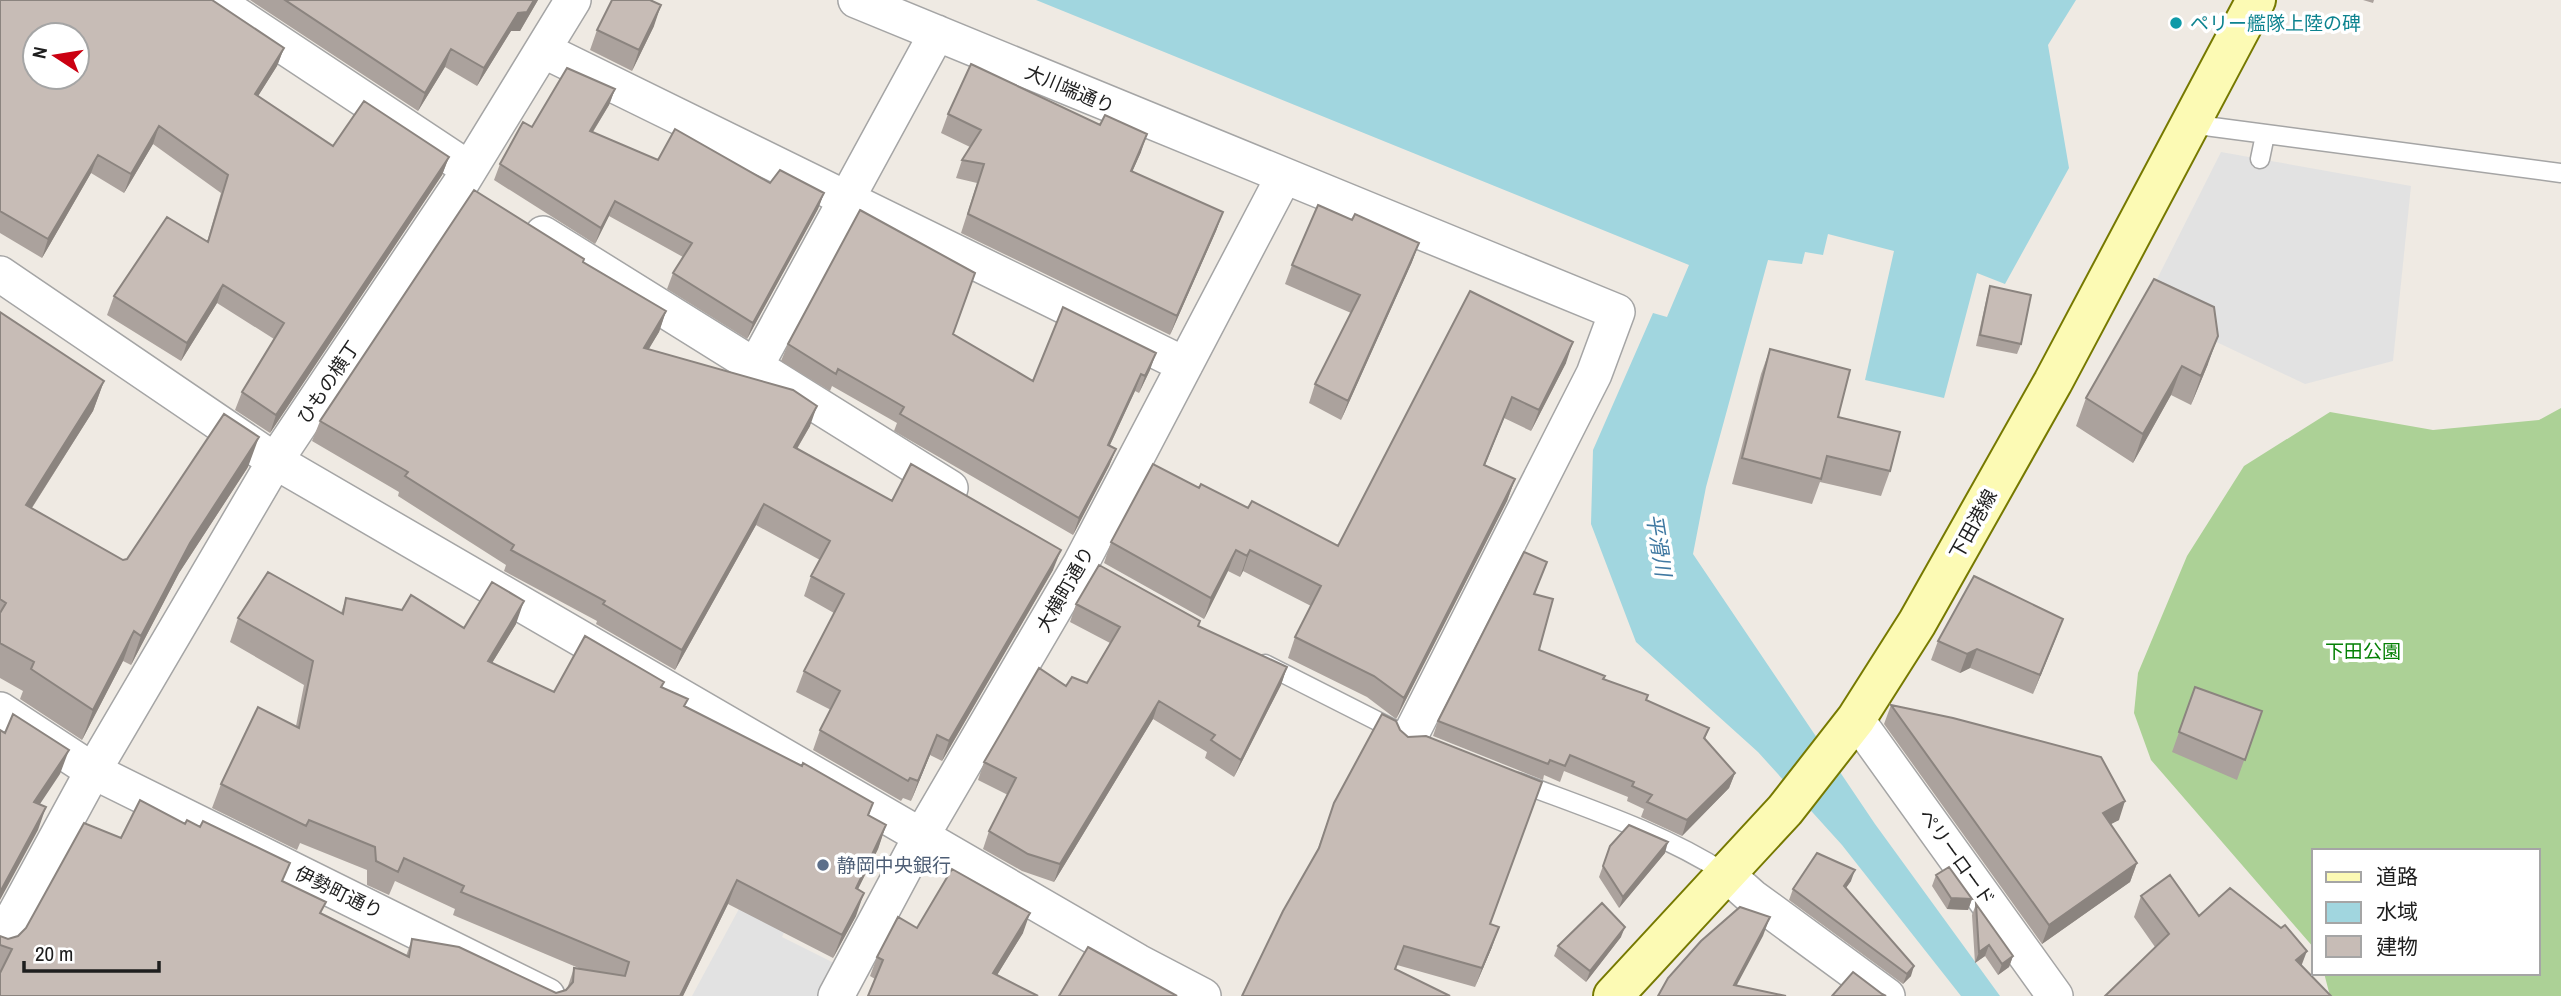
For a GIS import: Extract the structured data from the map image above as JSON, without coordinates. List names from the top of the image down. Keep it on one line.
{"streets":{"main road":["下田港線"],"street":["大川端通り","ひもの横丁","大横町通り","ペリーロード","伊勢町通り"]},"crossings":[["大川端通り","大横町通り"],["ひもの横丁","伊勢町通り"],["下田港線","ペリーロード"]],"water":["平滑川"],"parks":["下田公園"],"places":["ペリー艦隊上陸の碑","静岡中央銀行"],"legend":["道路","水域","建物"],"scale_bar":"20 m","north":"left"}
